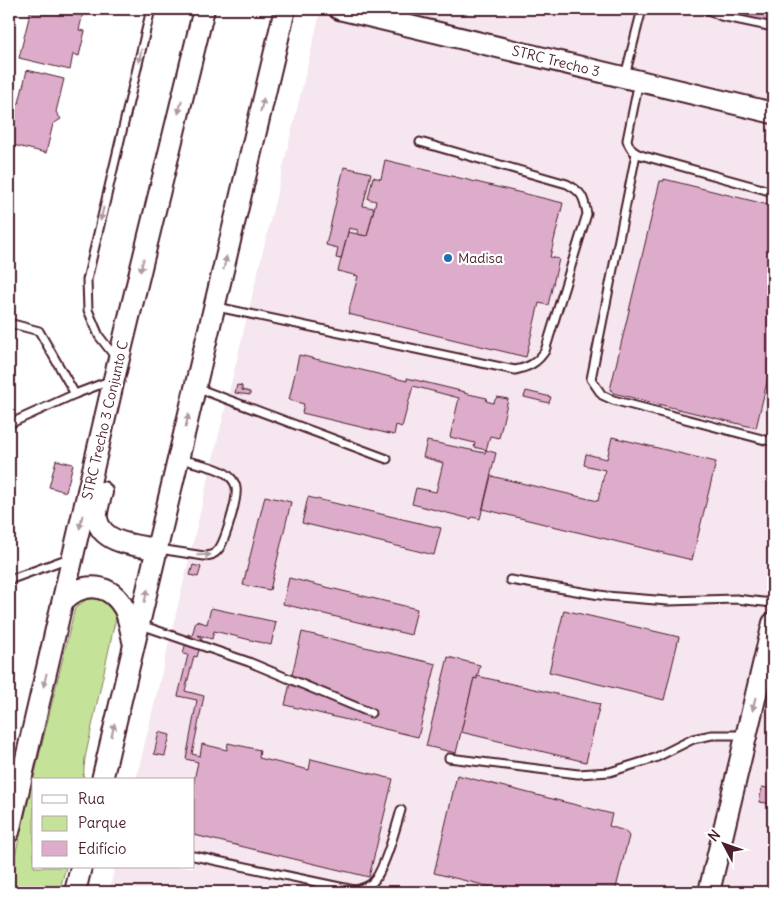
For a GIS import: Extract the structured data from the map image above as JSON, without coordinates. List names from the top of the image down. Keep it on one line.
{"streets":{"main road":["STRC Trecho 3","STRC Trecho 3 Conjunto C"]},"places":["Madisa"],"legend":["Rua","Parque","Edifício"],"north":"top left"}
